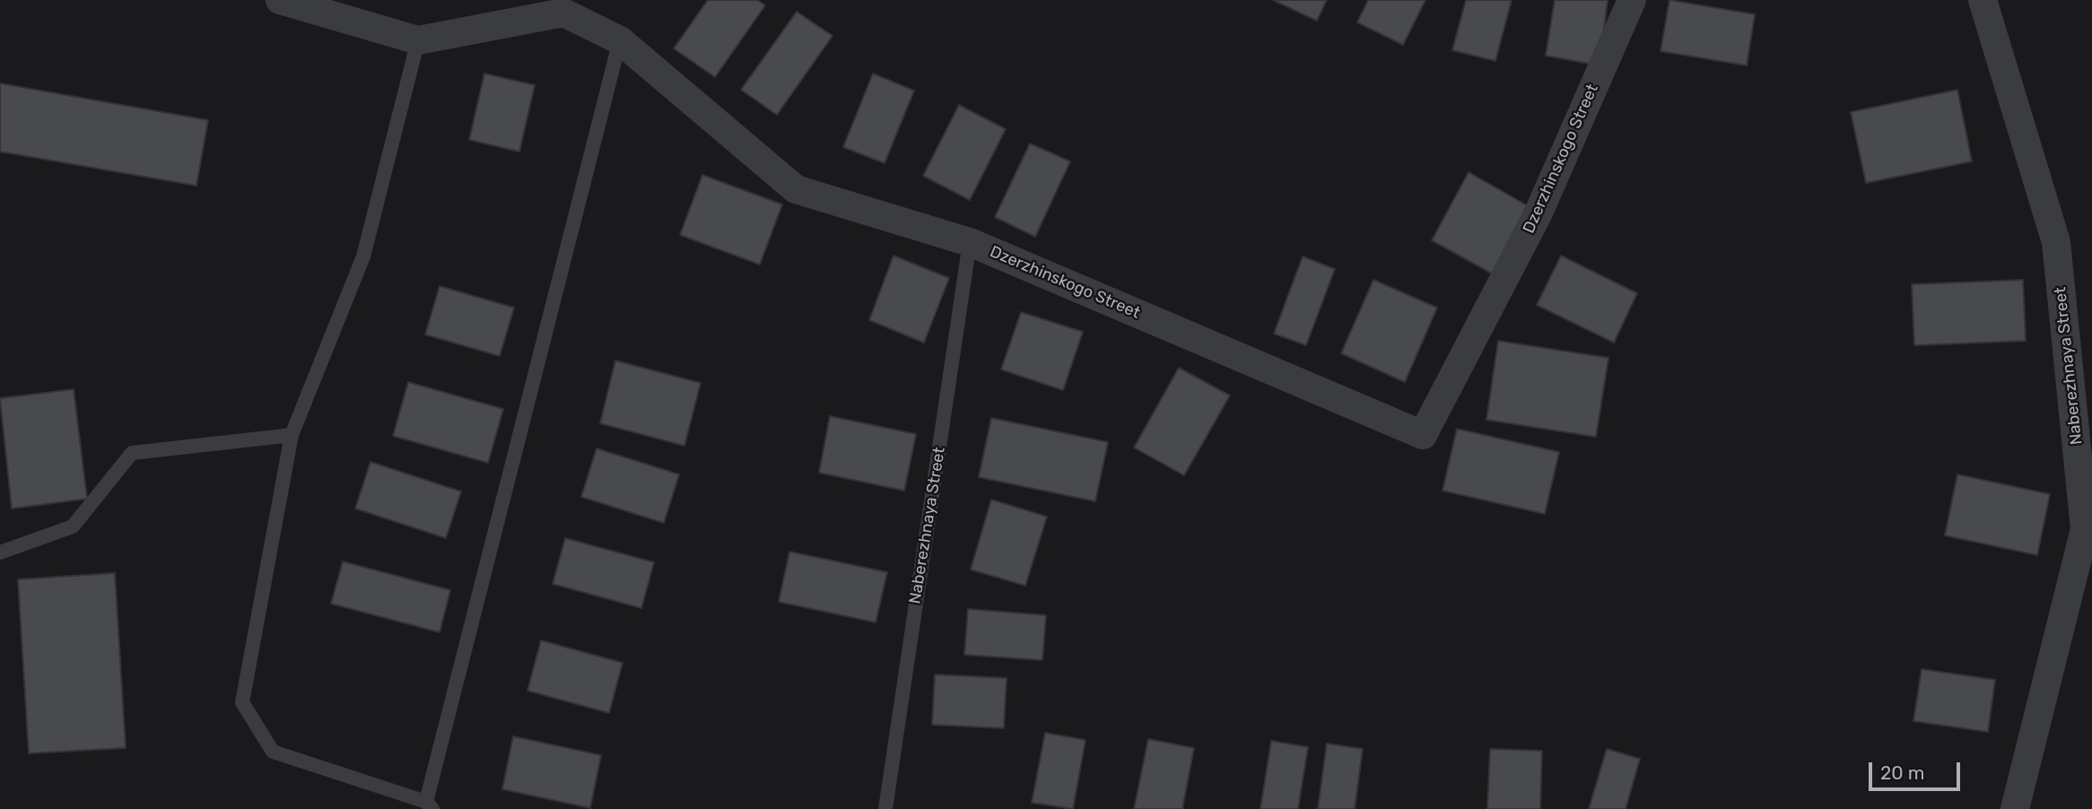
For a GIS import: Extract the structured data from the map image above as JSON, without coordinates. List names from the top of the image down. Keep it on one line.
{"streets":{"street":["Dzerzhinskogo Street","Naberezhnaya Street"]},"crossings":[["Dzerzhinskogo Street","Naberezhnaya Street"]],"scale_bar":"20 m"}
